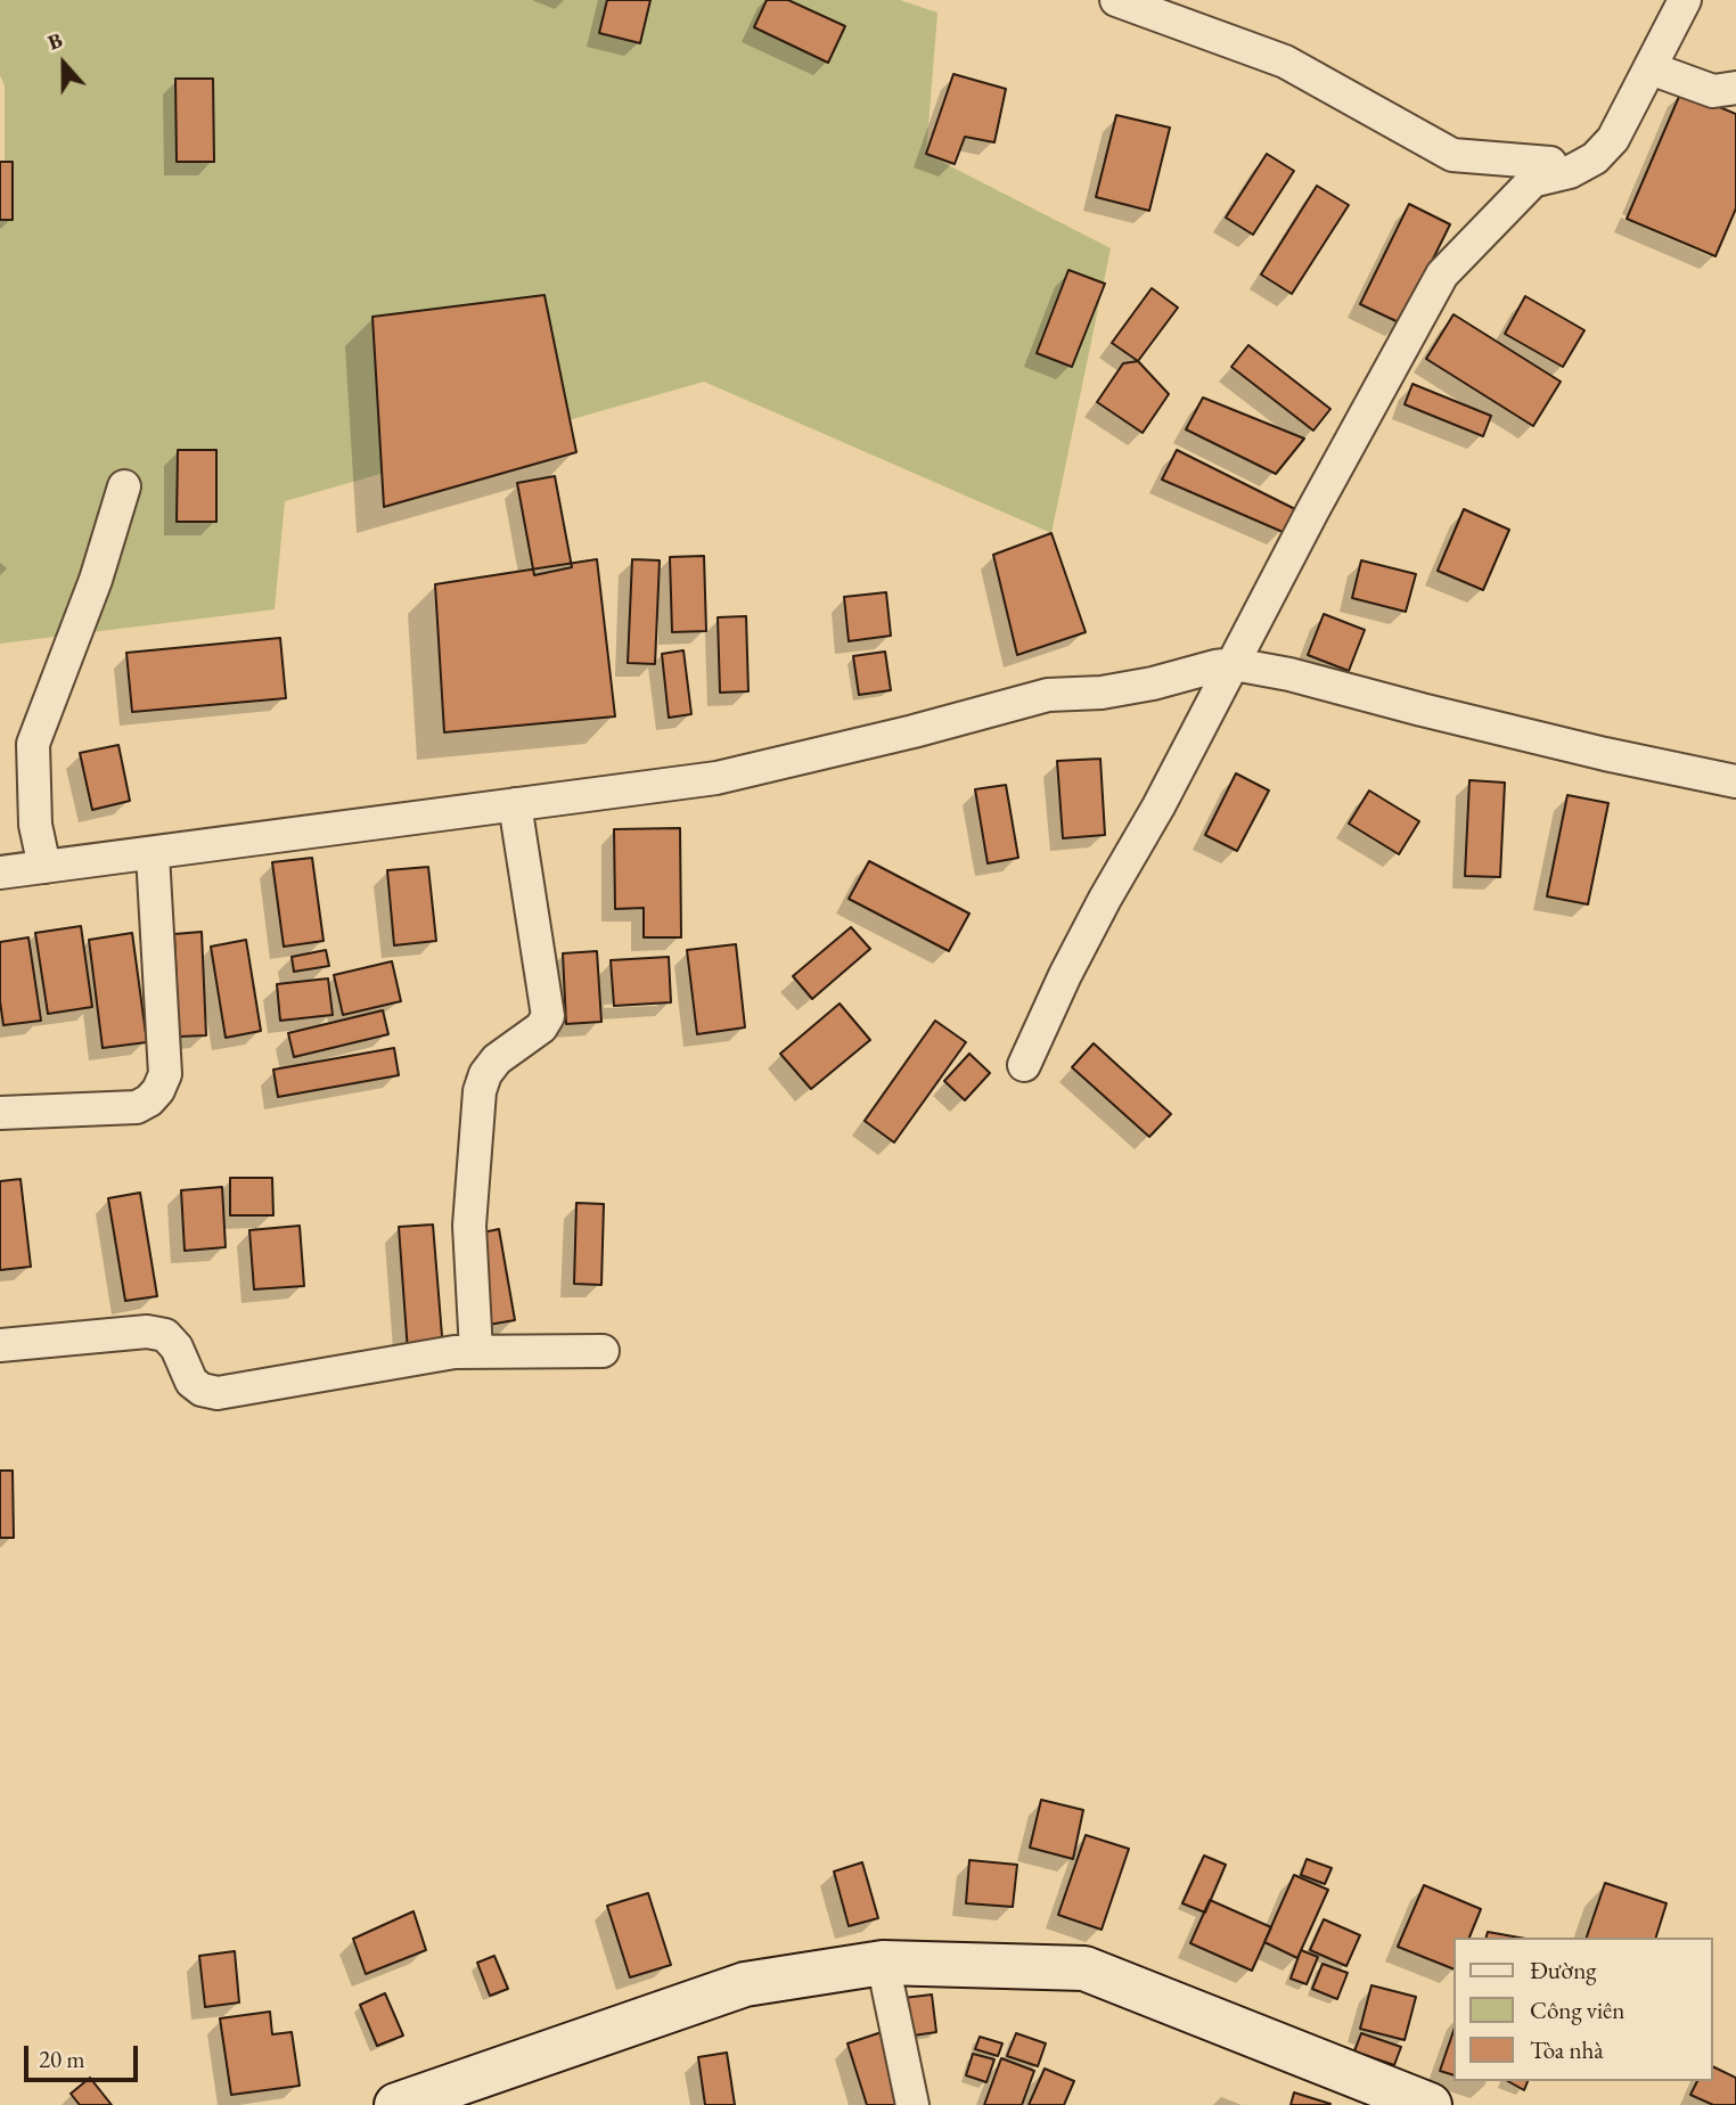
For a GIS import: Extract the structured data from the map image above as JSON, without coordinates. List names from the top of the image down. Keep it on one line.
{"legend":["Đường","Công viên","Tòa nhà"],"scale_bar":"20 m","north":"top"}
